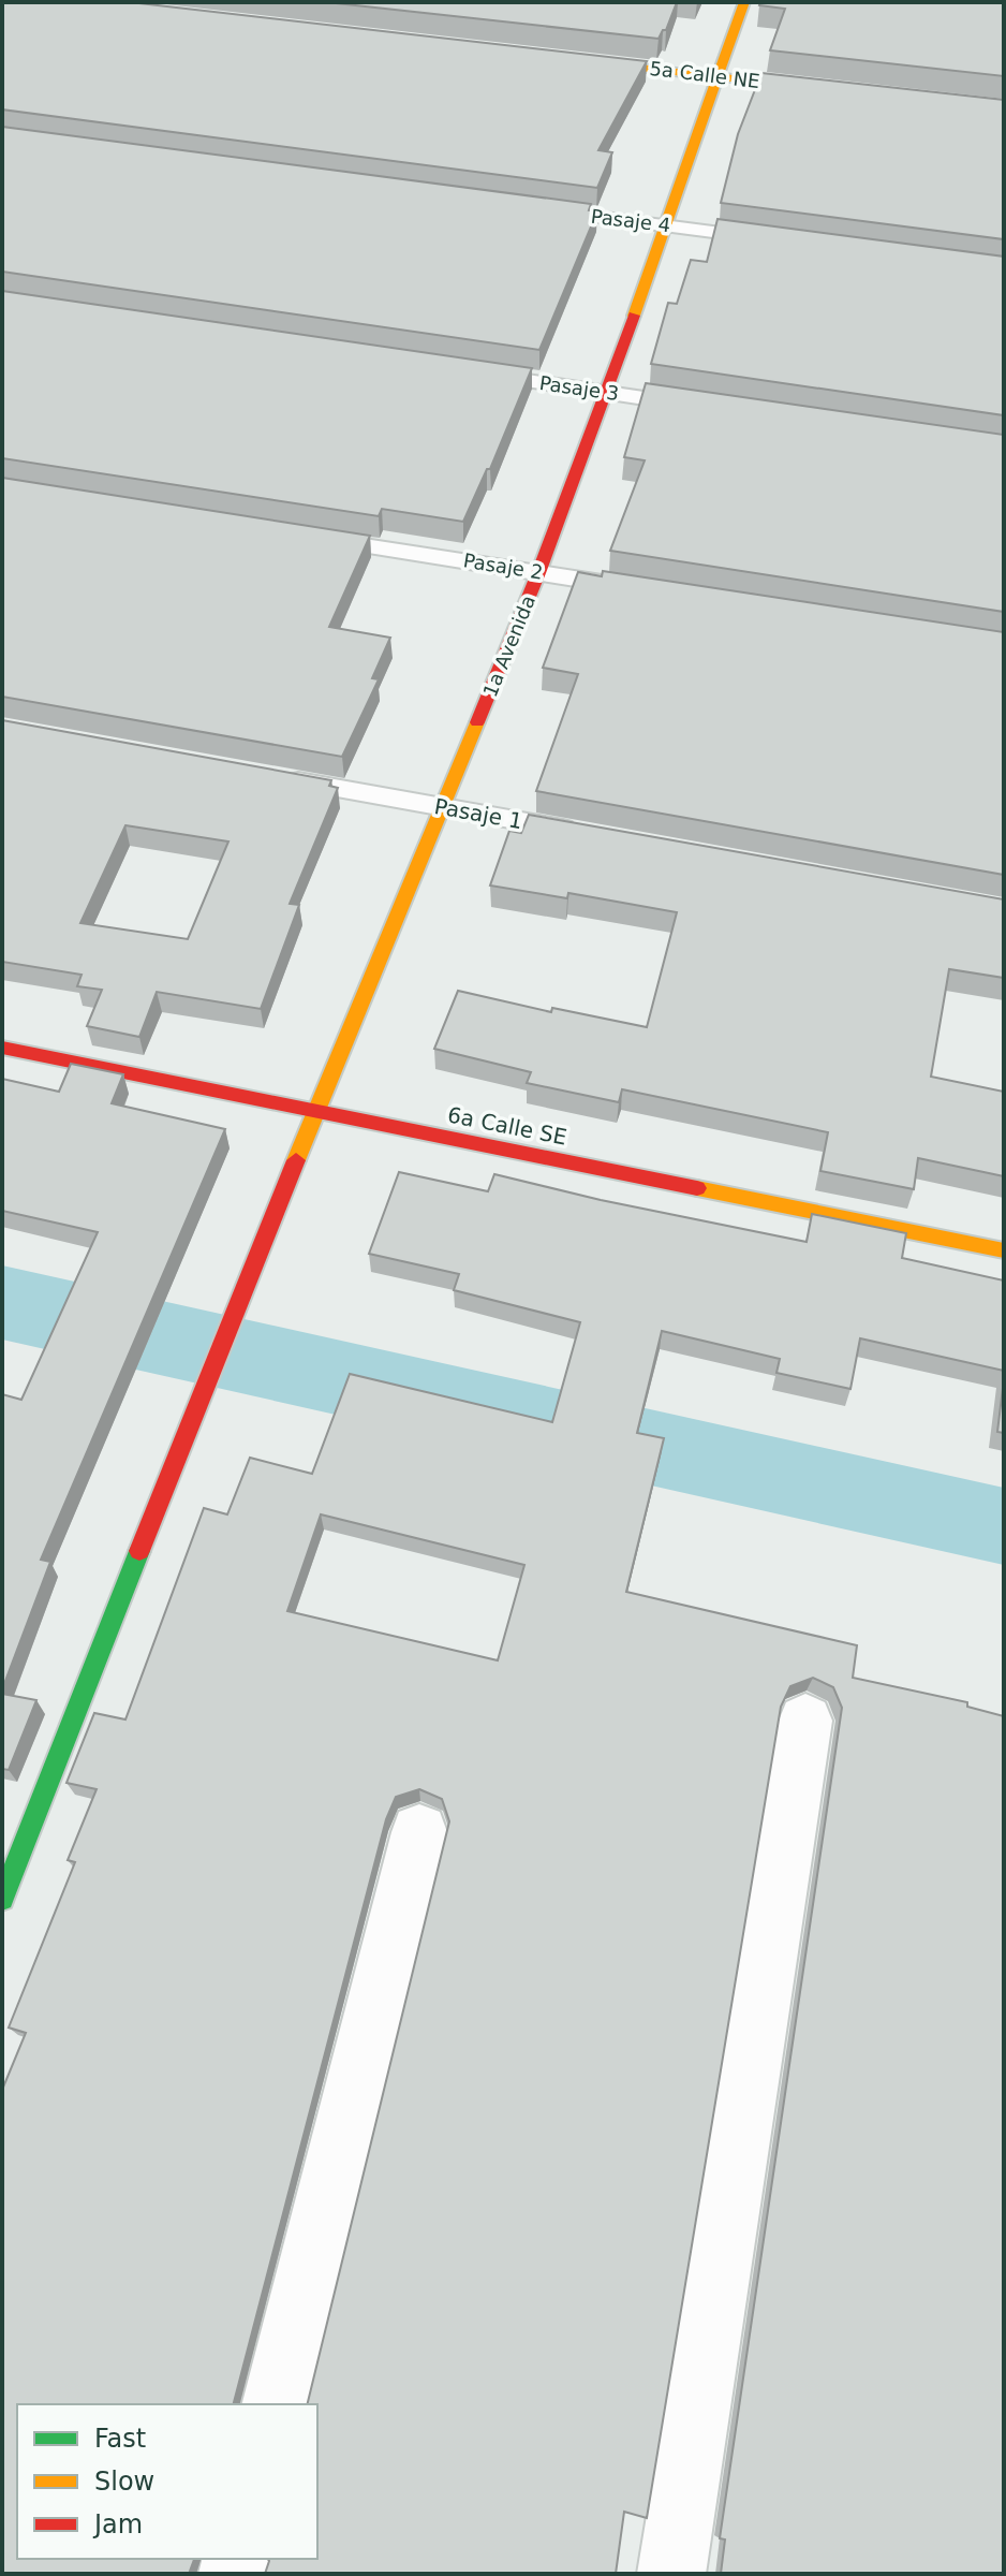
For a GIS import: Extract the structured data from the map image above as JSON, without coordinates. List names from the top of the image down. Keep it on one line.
{"streets":{"street":["5a Calle NE","1a Avenida","6a Calle SE"],"lane":["Pasaje 4","Pasaje 3","Pasaje 2","Pasaje 1"]},"crossings":[["5a Calle NE","1a Avenida"],["Pasaje 4","1a Avenida"],["Pasaje 3","1a Avenida"],["Pasaje 2","1a Avenida"],["1a Avenida","Pasaje 1"],["1a Avenida","6a Calle SE"]],"legend":["Fast","Slow","Jam"]}
